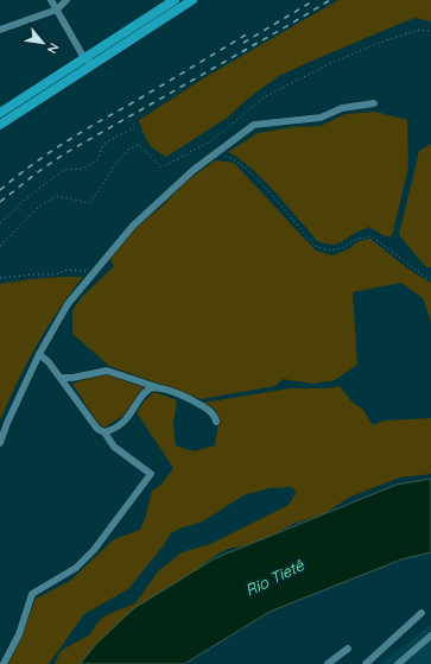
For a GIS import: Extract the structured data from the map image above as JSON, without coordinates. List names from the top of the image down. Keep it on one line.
{"water":["Rio Tietê"],"north":"bottom right"}
